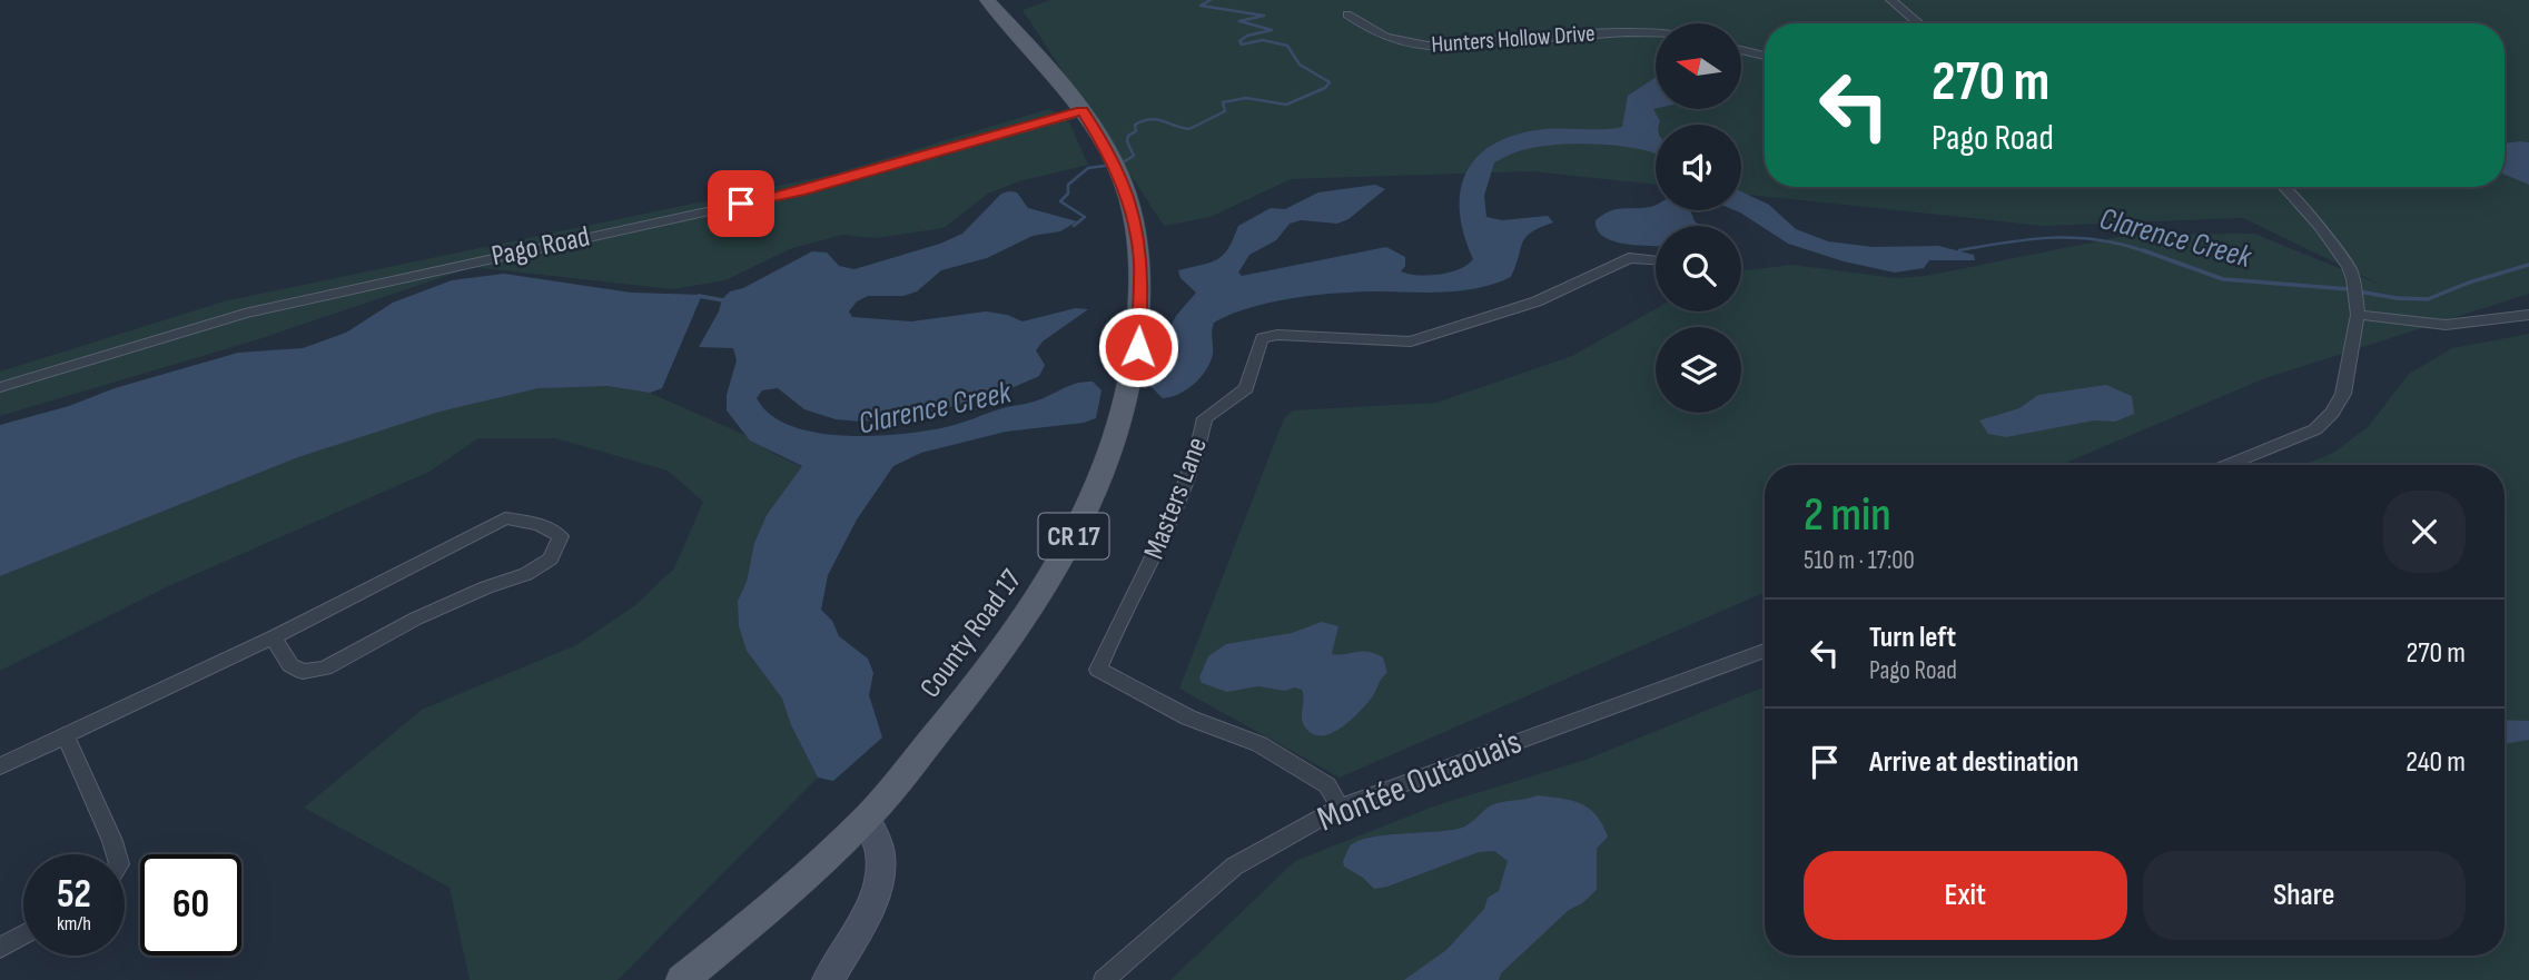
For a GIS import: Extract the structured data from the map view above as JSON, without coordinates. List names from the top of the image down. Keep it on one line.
{"streets":{"main road":["CR 17","County Road 17"],"street":["Hunters Hollow Drive","Pago Road","Masters Lane","Montée Outaouais"]},"crossings":[["Pago Road","County Road 17"],["Masters Lane","Montée Outaouais"]],"water":["Clarence Creek"],"north":"left","page":{"turn":["270 m","Pago Road"],"heading":["2 min","510 m · 17:00"],"list":[{"name":"Turn left","note":"Pago Road","value":"270 m"},{"name":"Arrive at destination","value":"240 m"}],"buttons":["Exit","Share"],"speed":"52 km/h","limit":"60"}}
